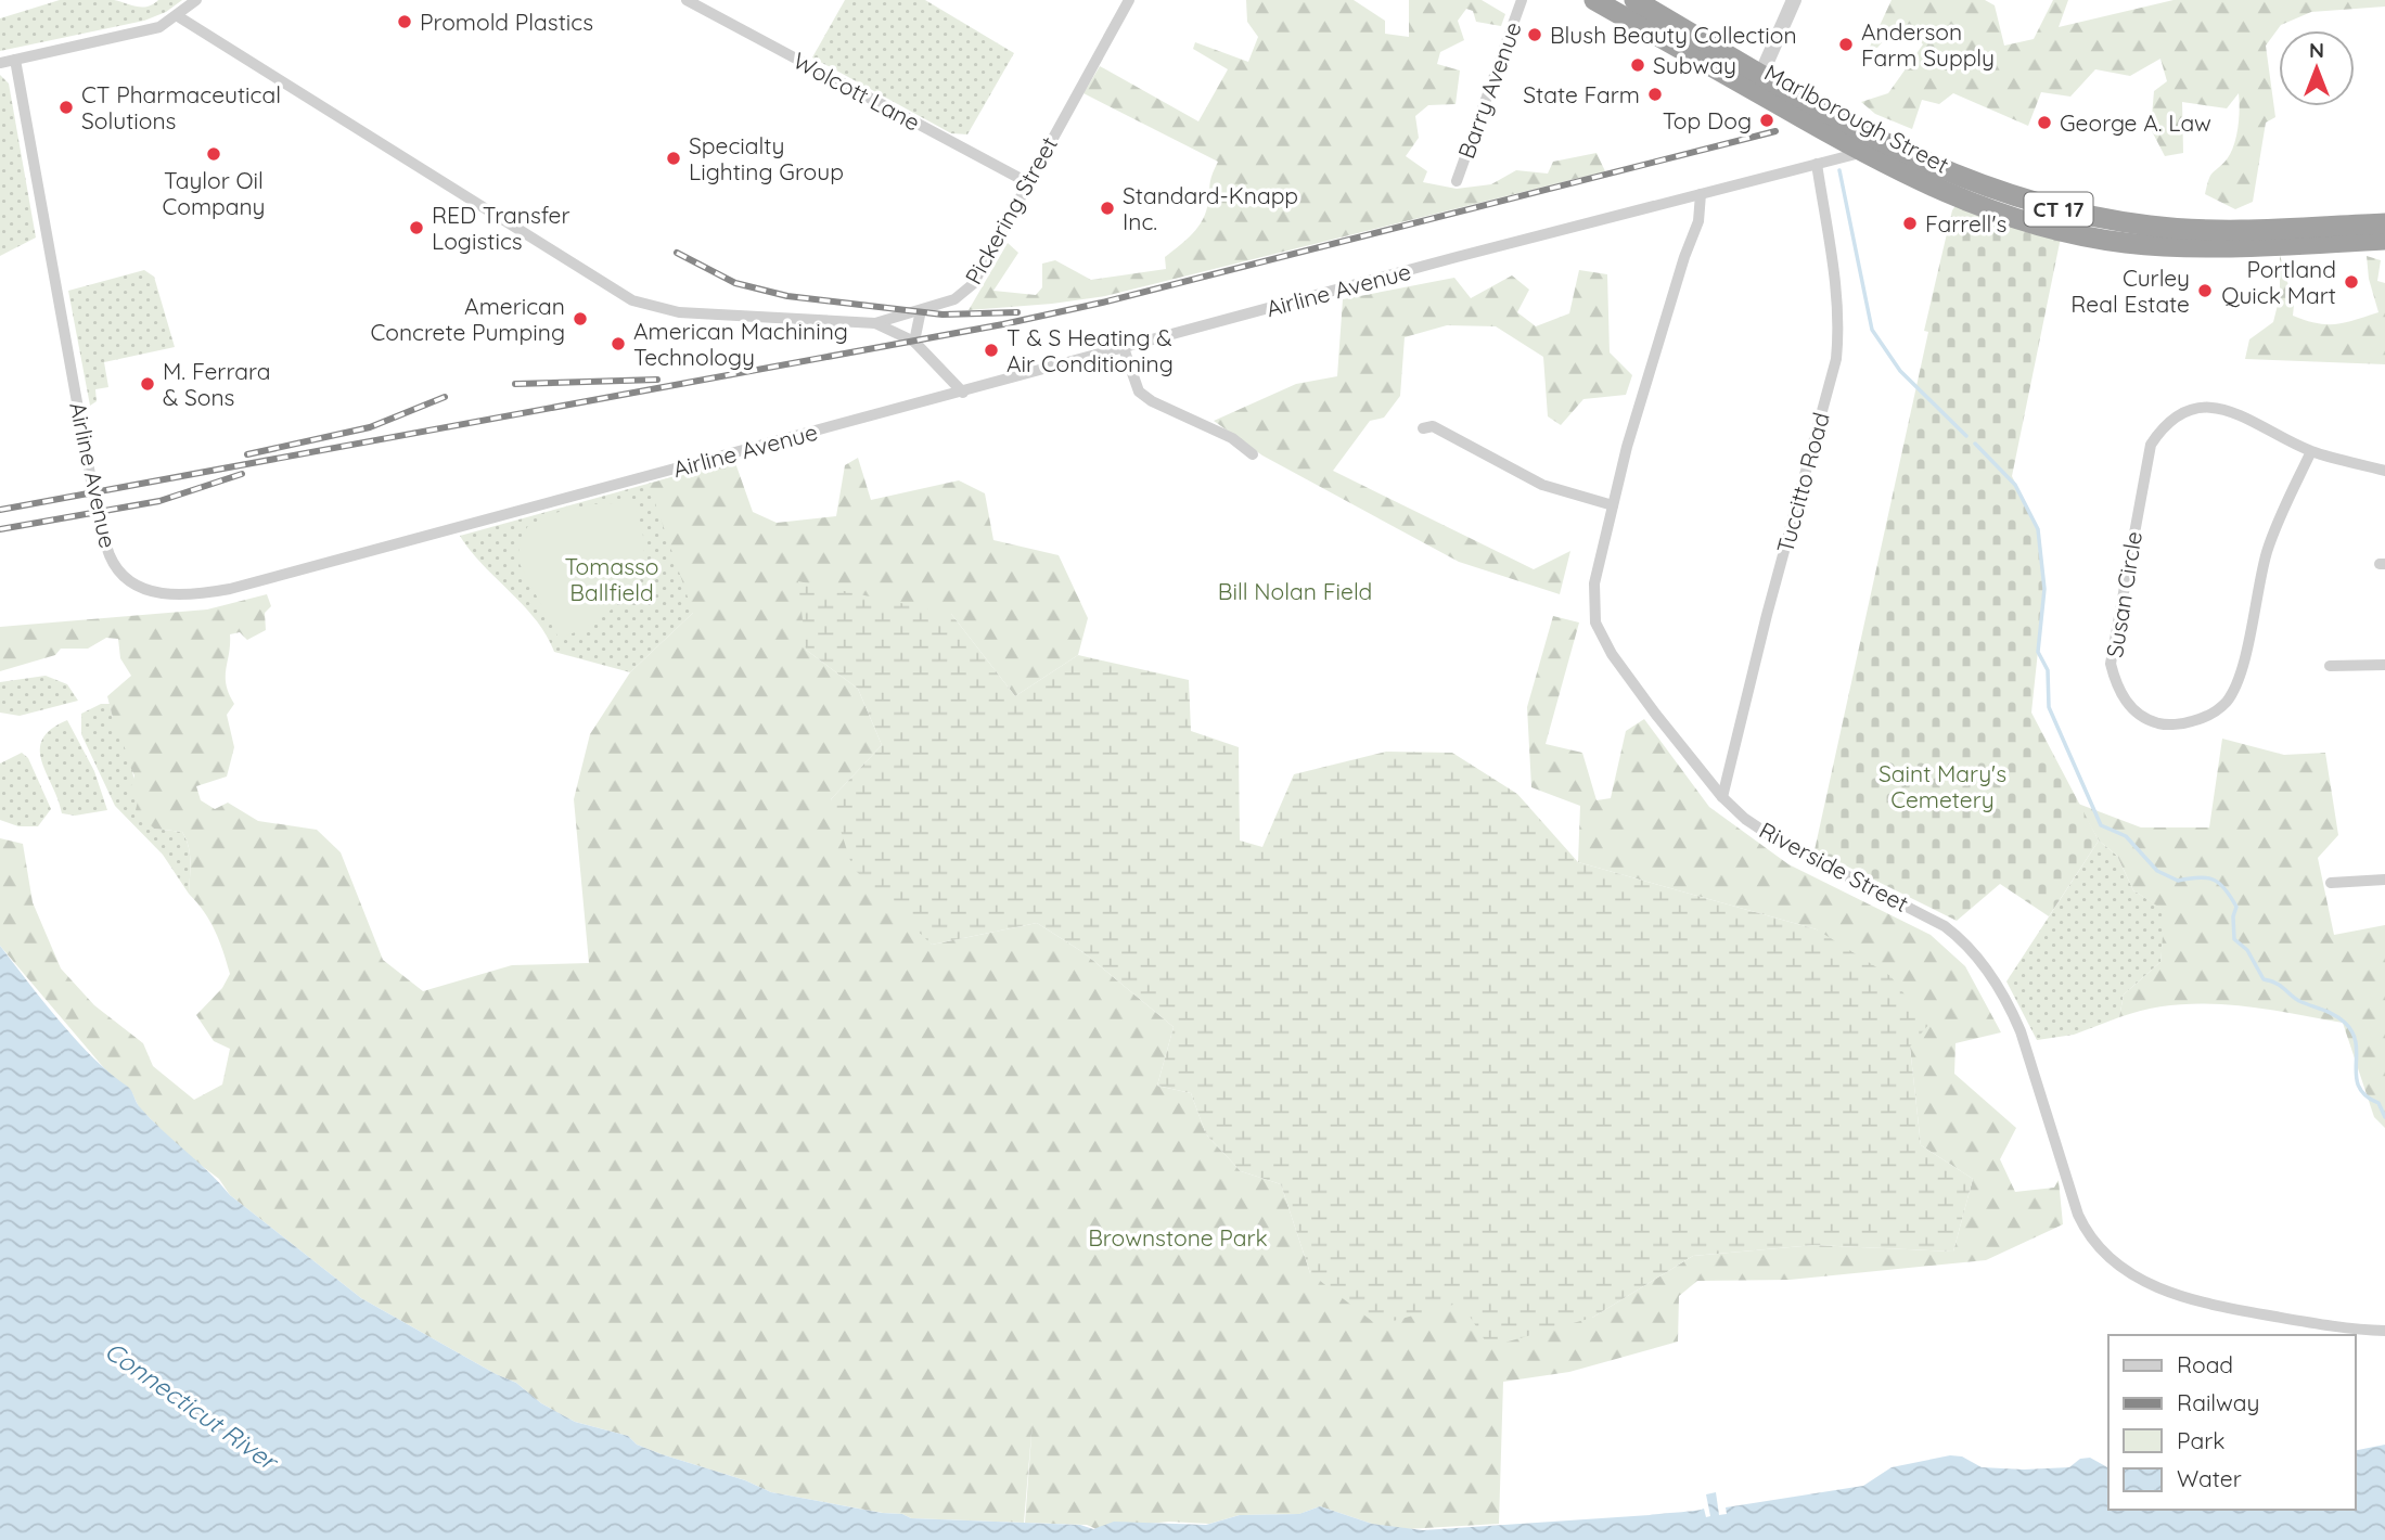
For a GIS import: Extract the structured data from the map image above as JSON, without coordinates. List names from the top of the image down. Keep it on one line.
{"streets":{"highway":["Marlborough Street","CT 17"],"street":["Barry Avenue","Wolcott Lane","Pickering Street","Airline Avenue","Tuccitto Road","Susan Circle","Riverside Street"]},"crossings":[["Wolcott Lane","Pickering Street"],["Marlborough Street","Airline Avenue"],["Airline Avenue","Tuccitto Road"],["Airline Avenue","Riverside Street"],["Tuccitto Road","Riverside Street"]],"water":["Connecticut River"],"parks":["Tomasso Ballfield","Bill Nolan Field","Saint Mary's Cemetery","Brownstone Park"],"places":["Promold Plastics","Blush Beauty Collection","Anderson Farm Supply","Subway","State Farm","CT Pharmaceutical Solutions","Top Dog","George A. Law","Taylor Oil Company","Specialty Lighting Group","Standard-Knapp Inc.","Farrell's","RED Transfer Logistics","Portland Quick Mart","Curley Real Estate","American Concrete Pumping","American Machining Technology","T & S Heating & Air Conditioning","M. Ferrara & Sons"],"legend":["Road","Railway","Park","Water"],"north":"top"}
